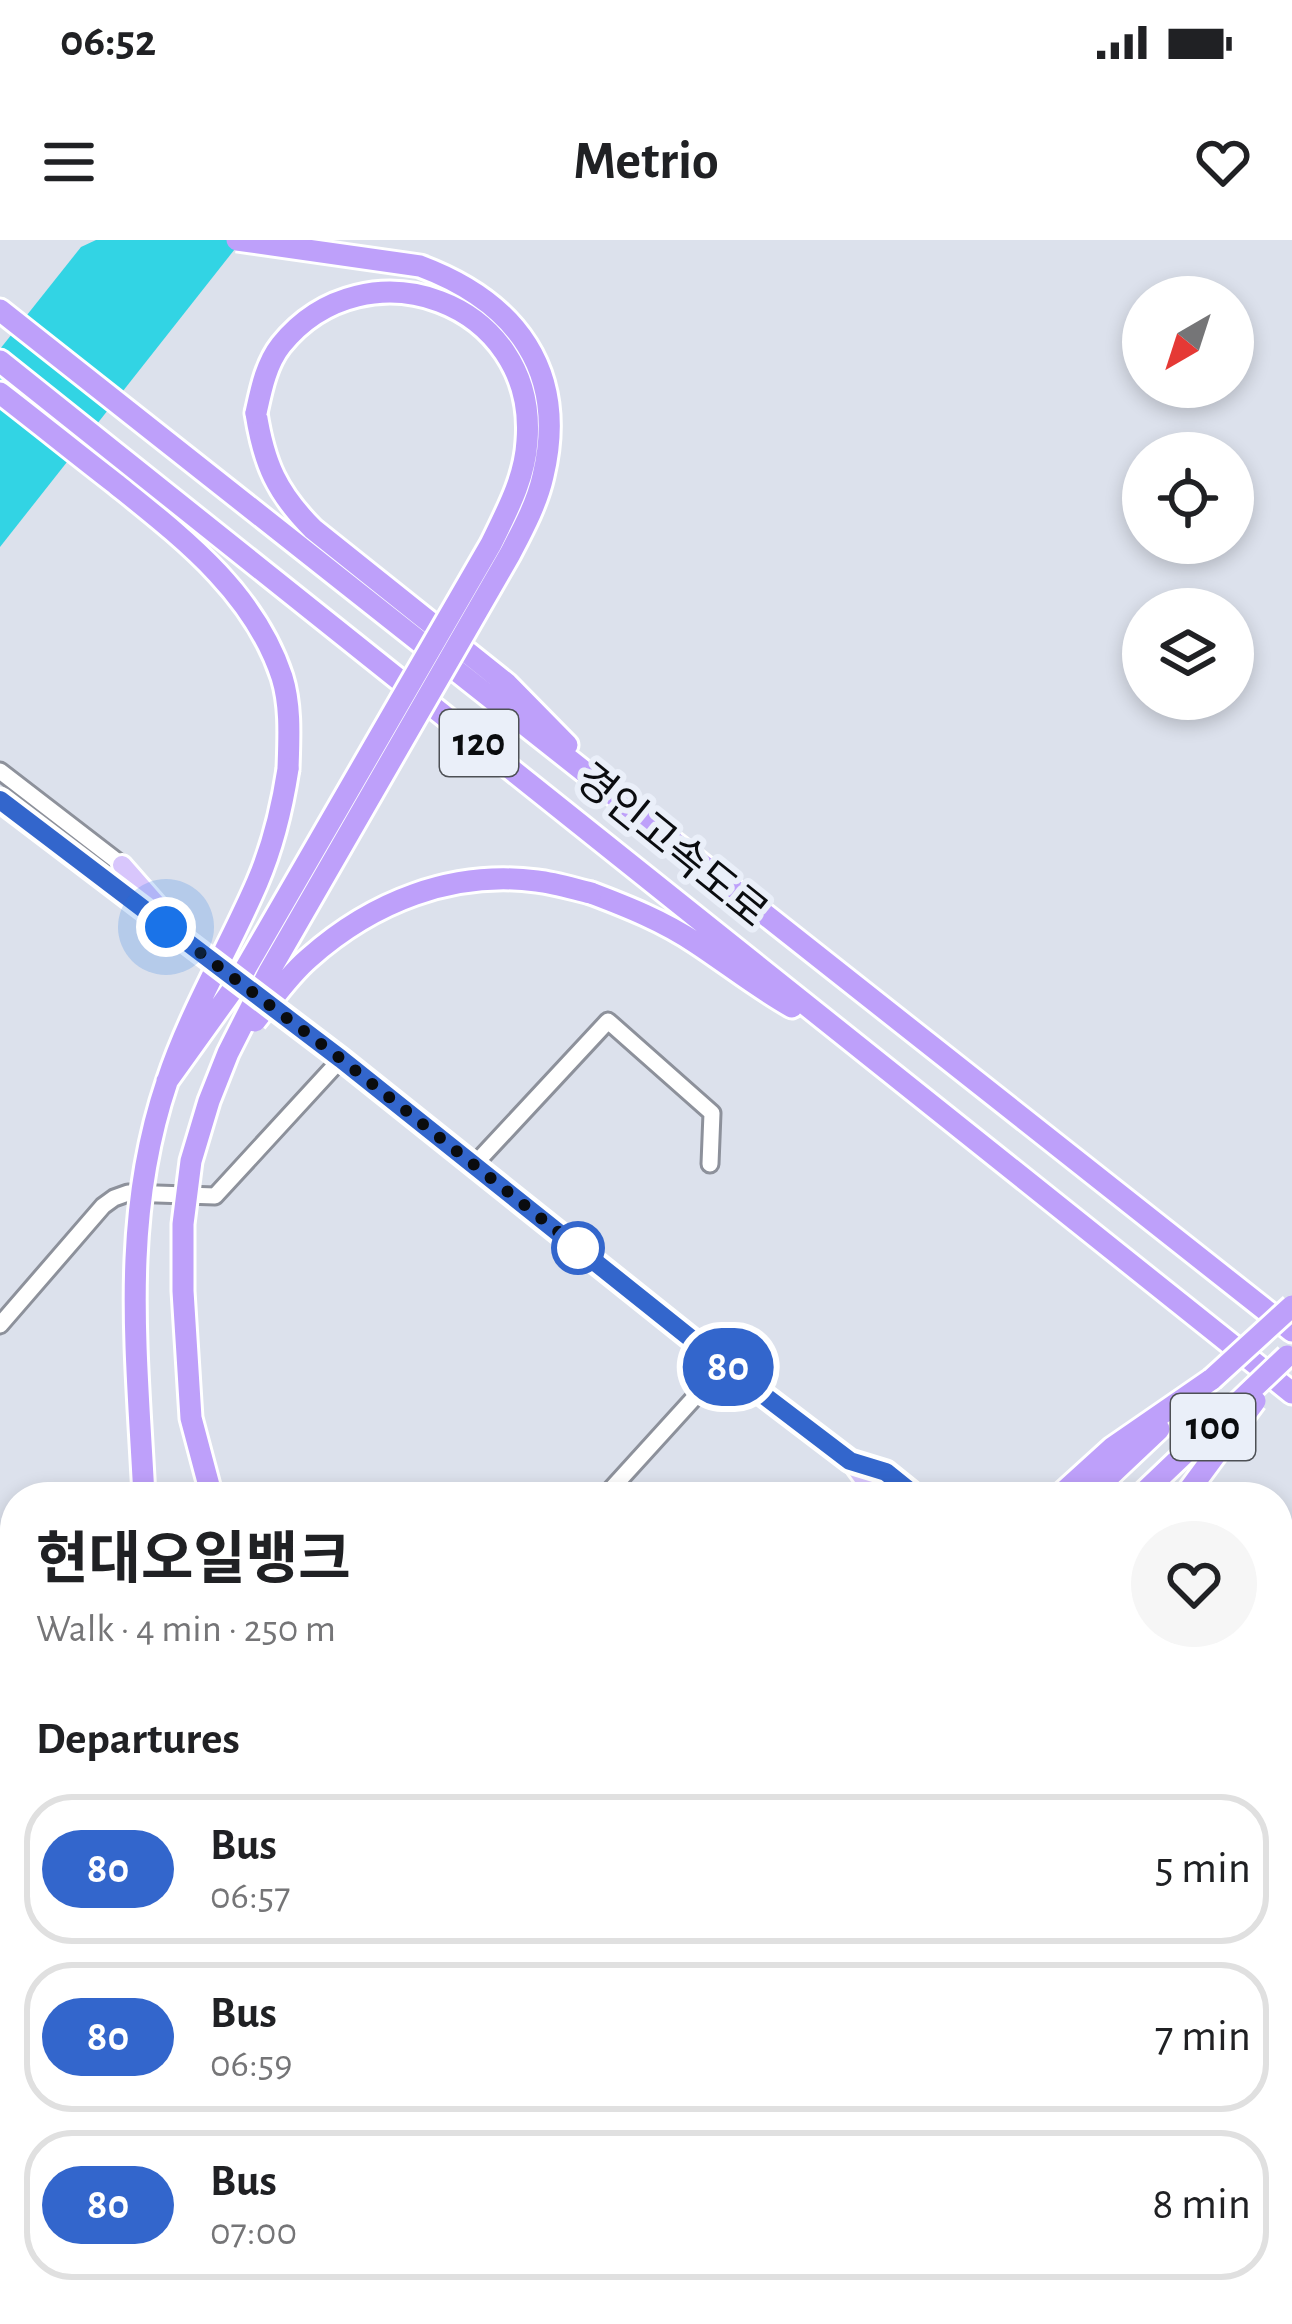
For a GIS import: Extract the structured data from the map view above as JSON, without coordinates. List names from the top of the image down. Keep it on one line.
{"streets":{"highway":["120","경인고속도로","100"]},"lines":["bus line 80"],"north":"bottom left","page":{"status":"06:52","header":"Metrio","on_map":"80","heading":[["현대오일뱅크","Walk · 4 min · 250 m"],"Departures"],"list":[{"mark":"80","name":"Bus","note":"06:57","value":"5 min"},{"mark":"80","name":"Bus","note":"06:59","value":"7 min"},{"mark":"80","name":"Bus","note":"07:00","value":"8 min"}]}}
